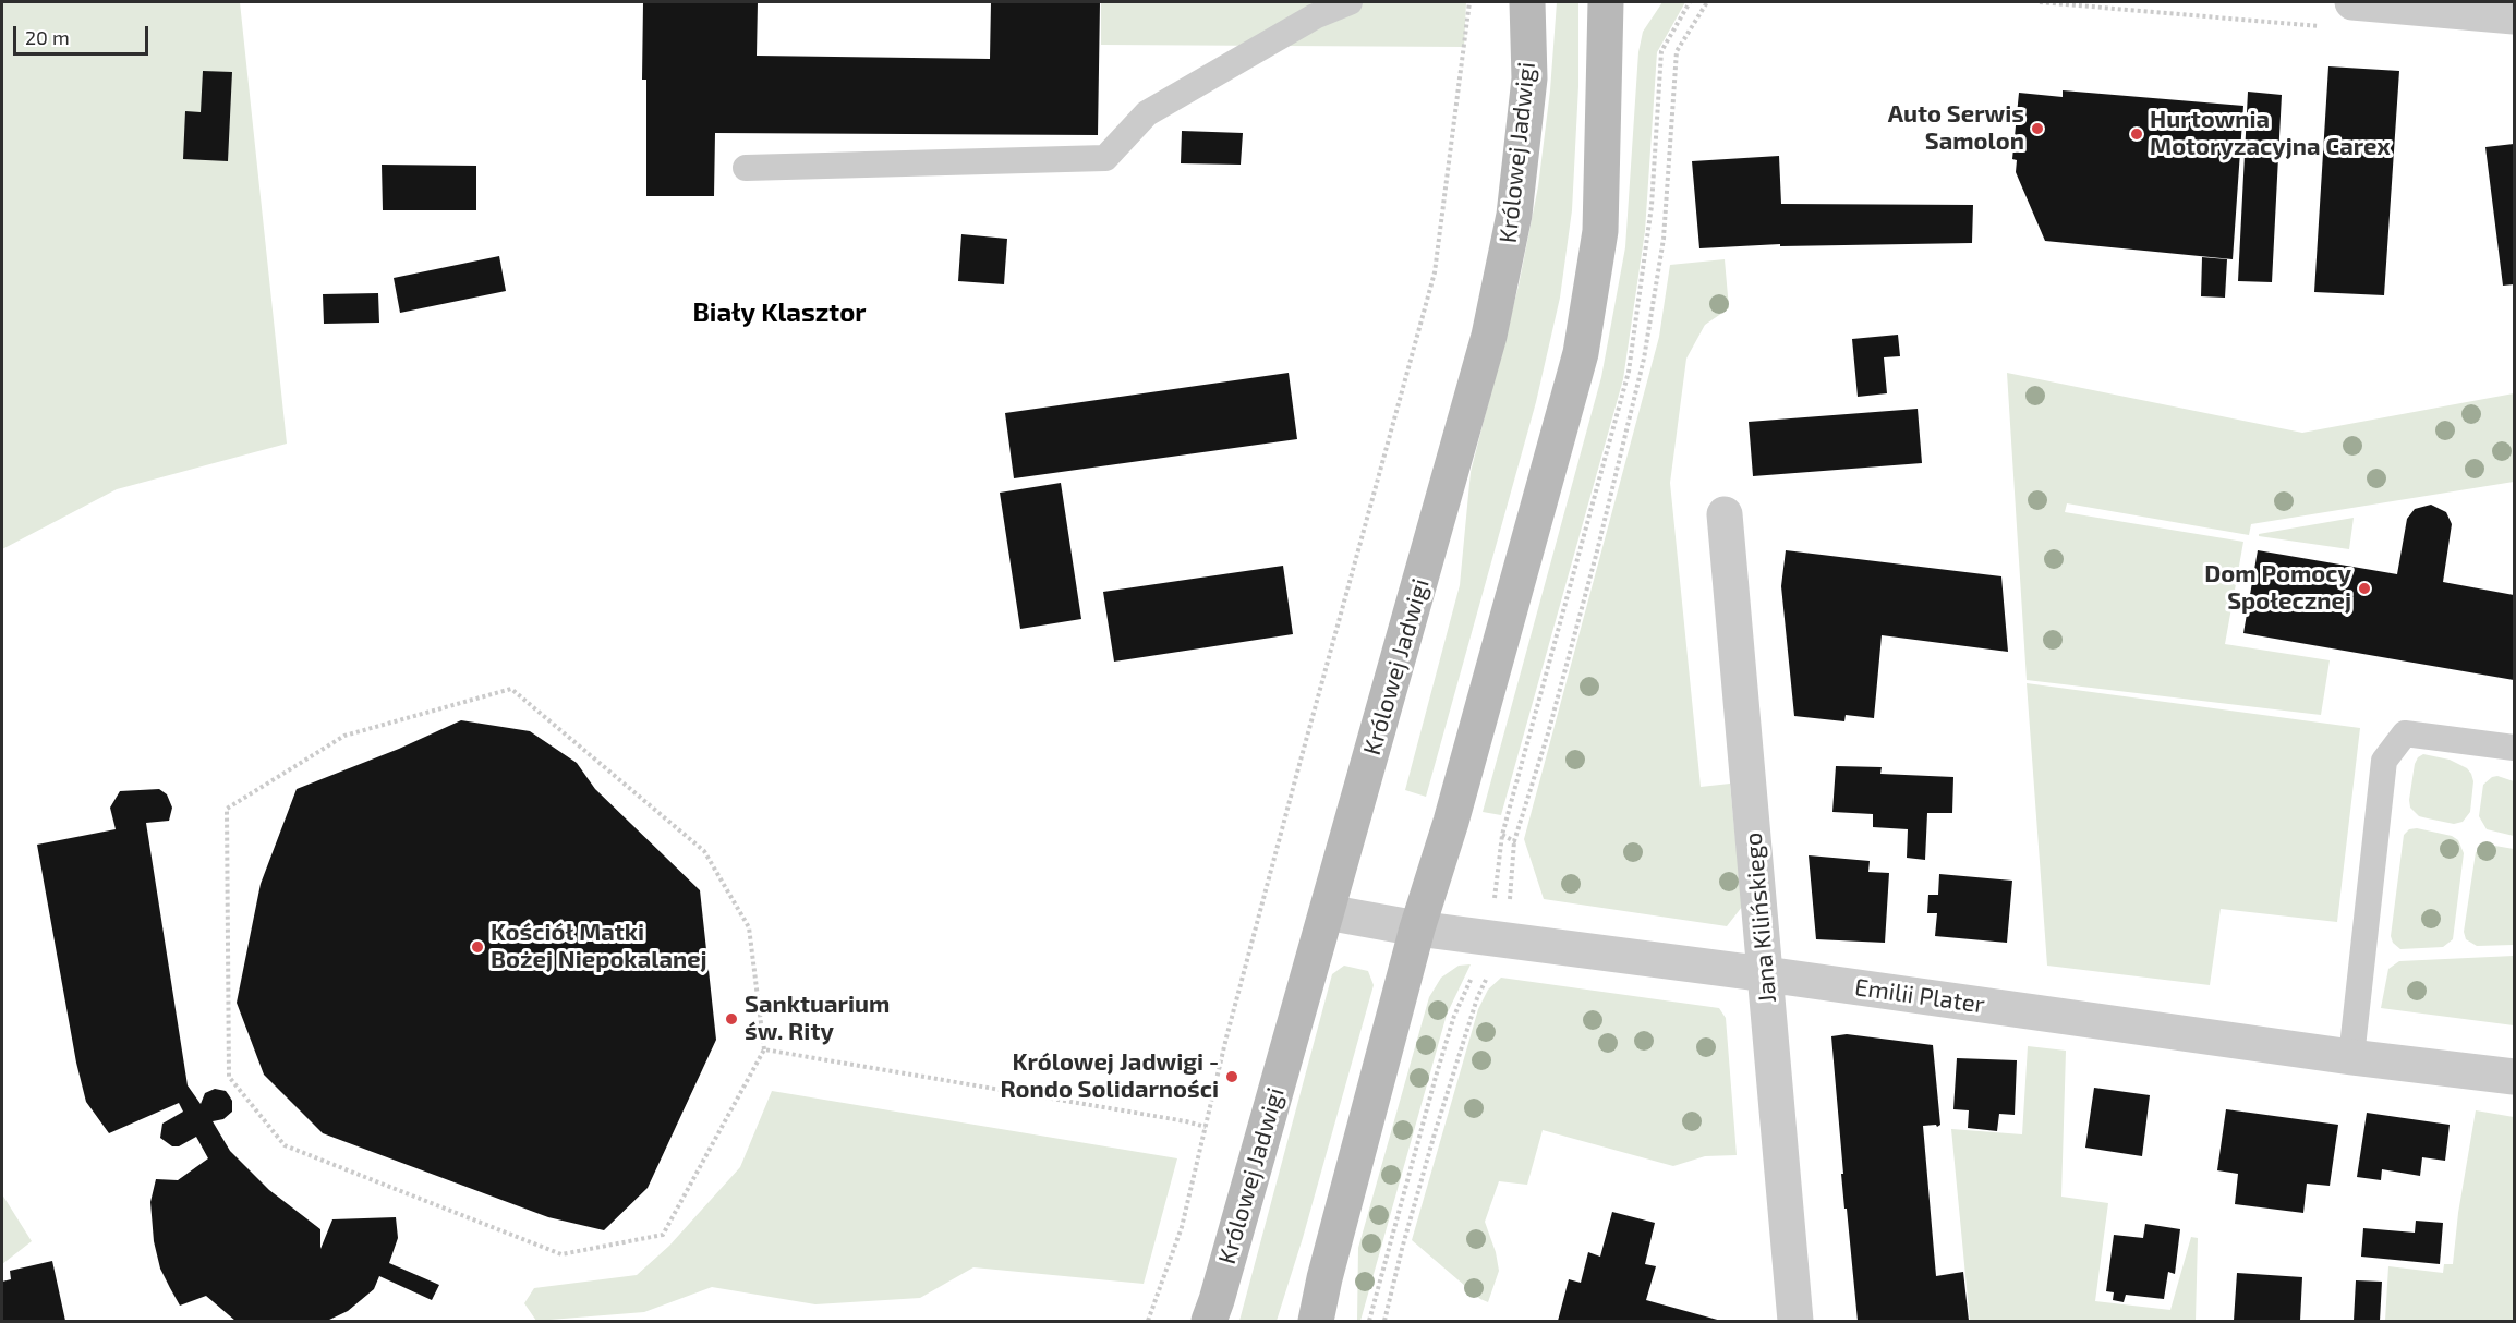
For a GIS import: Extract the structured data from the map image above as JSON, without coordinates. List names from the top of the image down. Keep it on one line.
{"streets":{"main road":["Królowej Jadwigi"],"street":["Jana Kilińskiego","Emilii Plater"]},"crossings":[["Królowej Jadwigi","Emilii Plater"],["Jana Kilińskiego","Emilii Plater"]],"districts":["Biały Klasztor"],"places":["Auto Serwis Samolon","Hurtownia Motoryzacyjna Carex","Dom Pomocy Społecznej","Kościół Matki Bożej Niepokalanej","Sanktuarium św. Rity","Królowej Jadwigi - Rondo Solidarności"],"scale_bar":"20 m"}
